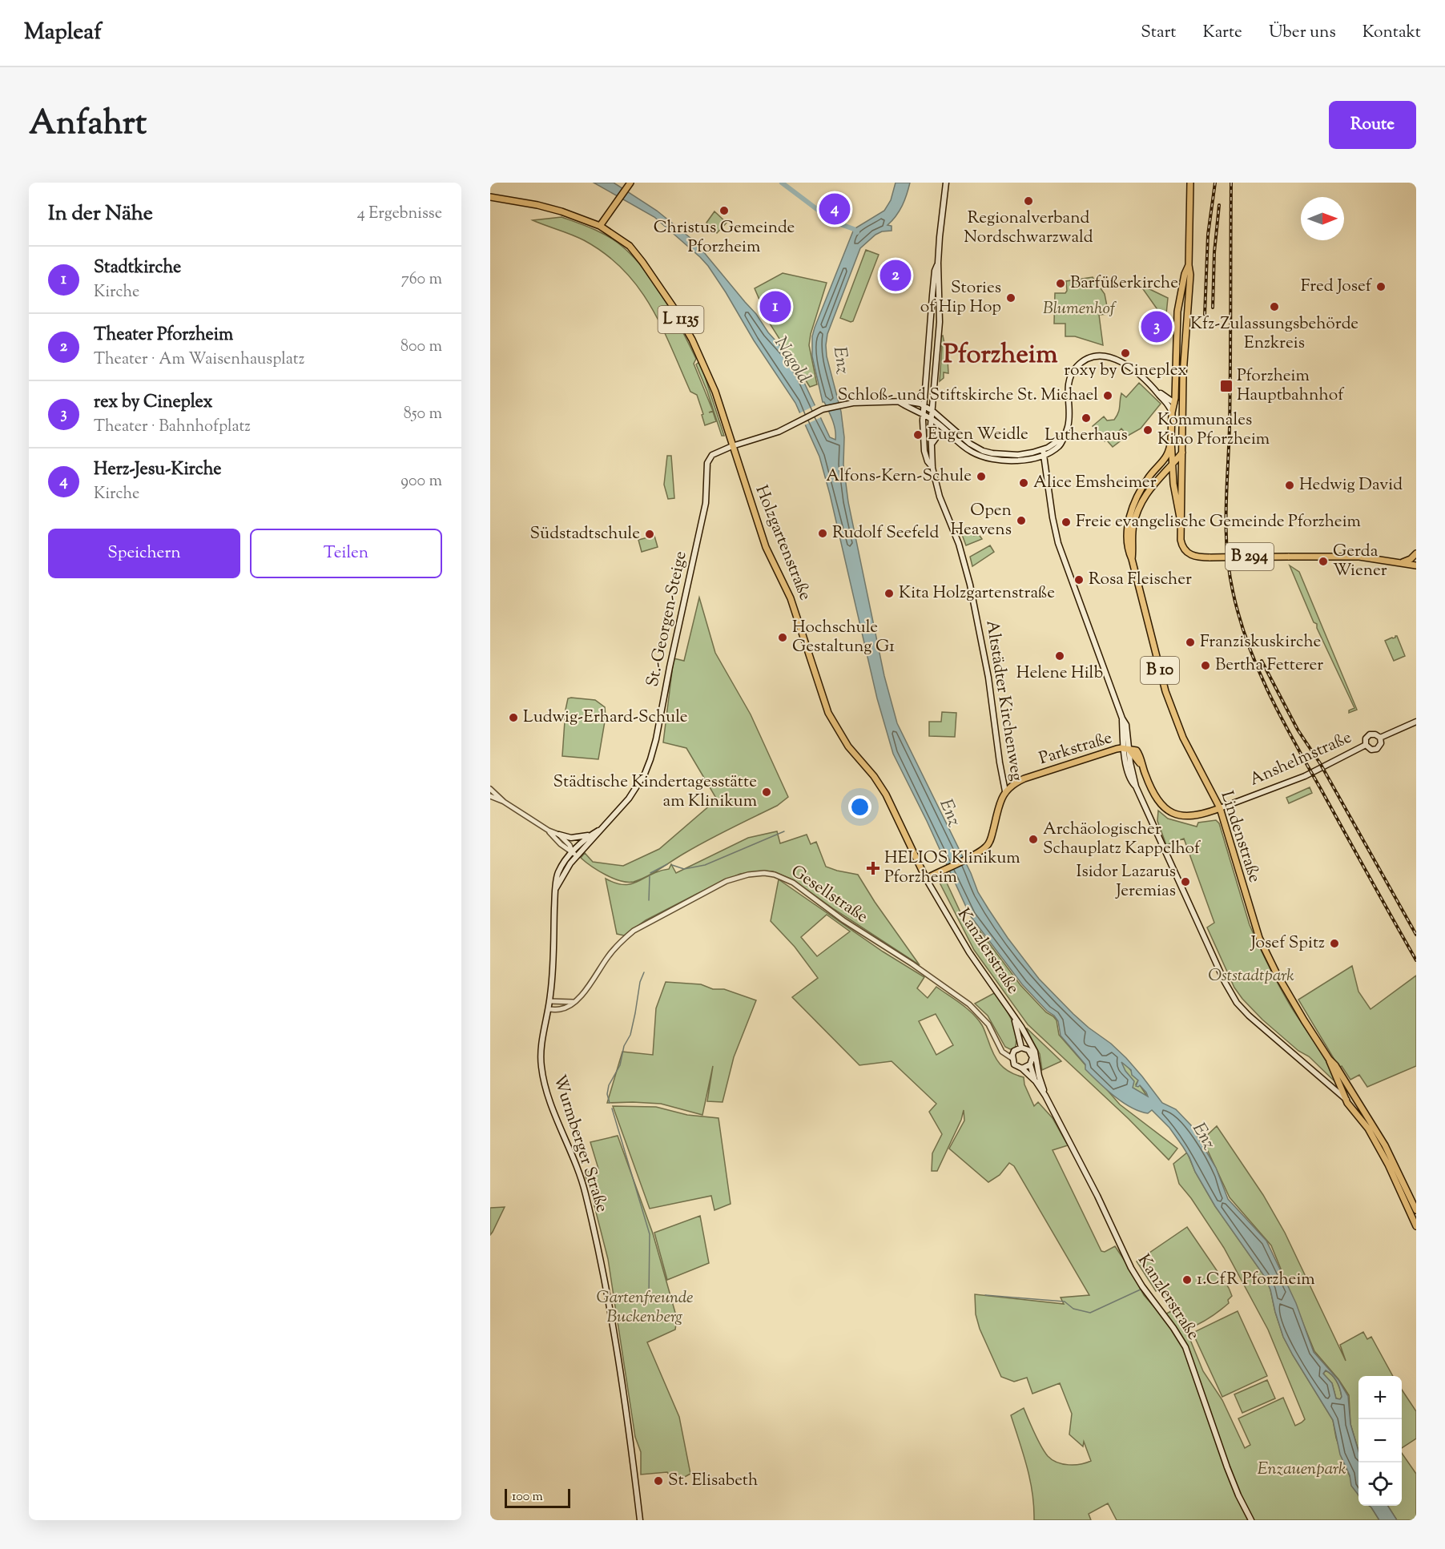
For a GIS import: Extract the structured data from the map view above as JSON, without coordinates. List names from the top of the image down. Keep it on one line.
{"streets":{"main road":["L 1135","Holzgartenstraße","B 294","St.-Georgen-Steige","B 10","Altstädter Kirchenweg","Parkstraße","Anshelmstraße","Lindenstraße","Kanzlerstraße","Wurmberger Straße"],"street":["Gesellstraße"]},"crossings":[["L 1135","Holzgartenstraße"],["L 1135","St.-Georgen-Steige"],["Holzgartenstraße","St.-Georgen-Steige"],["Holzgartenstraße","Altstädter Kirchenweg"],["Holzgartenstraße","Kanzlerstraße"],["B 294","B 10"],["B 294","Lindenstraße"],["St.-Georgen-Steige","Wurmberger Straße"],["B 10","Lindenstraße"],["Altstädter Kirchenweg","Parkstraße"],["Altstädter Kirchenweg","Kanzlerstraße"],["Parkstraße","Anshelmstraße"],["Parkstraße","Lindenstraße"],["Anshelmstraße","Lindenstraße"],["Gesellstraße","Kanzlerstraße"]],"districts":["Pforzheim"],"water":["Nagold","Enz"],"parks":["Blumenhof","Oststadtpark","Gartenfreunde Buckenberg","Enzauenpark"],"places":{"other":["Regionalverband Nordschwarzwald","Christus Gemeinde Pforzheim","Barfüßerkirche","Fred Josef","Stories of Hip Hop","Kfz-Zulassungsbehörde Enzkreis","roxy by Cineplex","Schloß- und Stiftskirche St. Michael","Lutherhaus","Kommunales Kino Pforzheim","Eugen Weidle","Alfons-Kern-Schule","Alice Emsheimer","Hedwig David","Open Heavens","Freie evangelische Gemeinde Pforzheim","Rudolf Seefeld","Südstadtschule","Gerda Wiener","Rosa Fleischer","Kita Holzgartenstraße","Hochschule Gestaltung G1","Franziskuskirche","Helene Hilb","Bertha Fetterer","Ludwig-Erhard-Schule","Städtische Kindertagesstätte am Klinikum","Archäologischer Schauplatz Kappelhof","Isidor Lazarus Jeremias","Josef Spitz","1.CfR Pforzheim","St. Elisabeth"],"transit":["Pforzheim Hauptbahnhof"],"health":["HELIOS Klinikum Pforzheim"]},"scale_bar":"100 m","north":"right","page":{"header":"Mapleaf","nav":["Start","Karte","Über uns","Kontakt"],"title":"Anfahrt","buttons":["Route",["Speichern","Teilen"]],"heading":["In der Nähe","4 Ergebnisse"],"pins":["4","2","1","3"],"list":[{"mark":"1","name":"Stadtkirche","note":"Kirche","value":"760 m"},{"mark":"2","name":"Theater Pforzheim","note":"Theater · Am Waisenhausplatz","value":"800 m"},{"mark":"3","name":"rex by Cineplex","note":"Theater · Bahnhofplatz","value":"850 m"},{"mark":"4","name":"Herz-Jesu-Kirche","note":"Kirche","value":"900 m"}],"map_buttons":["+","−"],"scale":"100 m"}}
